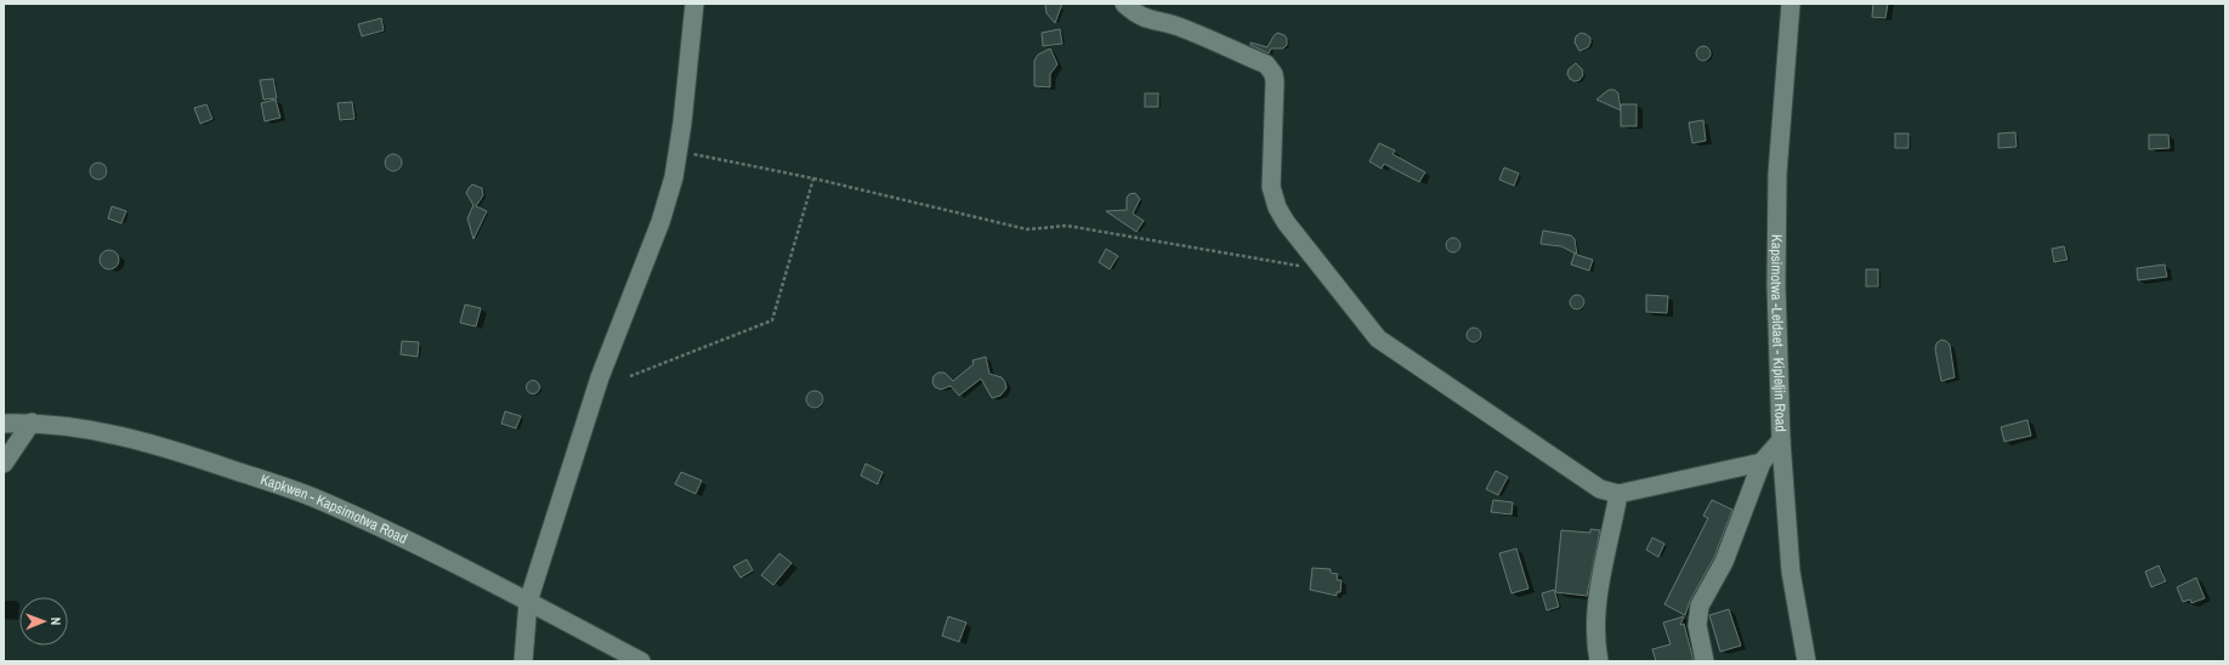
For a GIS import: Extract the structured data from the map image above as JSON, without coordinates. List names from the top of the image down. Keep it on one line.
{"streets":{"street":["Kapsimotwa -Leldaet - Kipleljin Road","Kapkwen - Kapsimotwa Road"]},"north":"right"}
